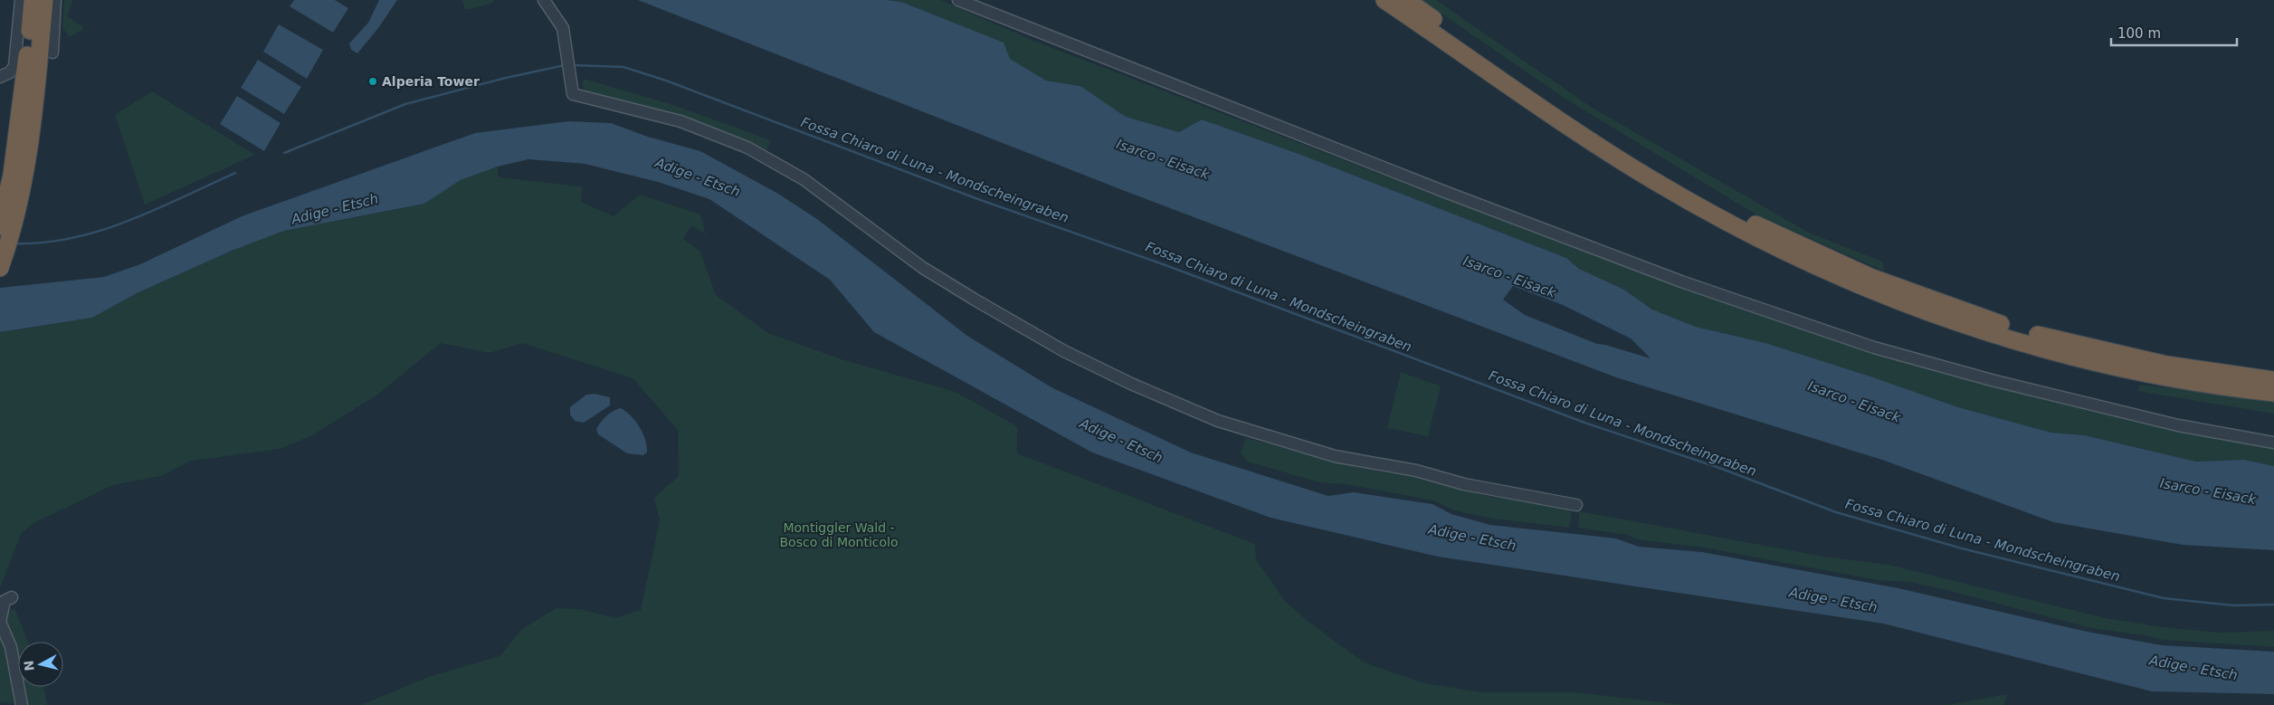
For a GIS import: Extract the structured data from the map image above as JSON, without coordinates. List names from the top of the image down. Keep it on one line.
{"water":["Isarco - Eisack","Fossa Chiaro di Luna - Mondscheingraben","Adige - Etsch"],"parks":["Montiggler Wald - Bosco di Monticolo"],"places":["Alperia Tower"],"scale_bar":"100 m","north":"left"}
